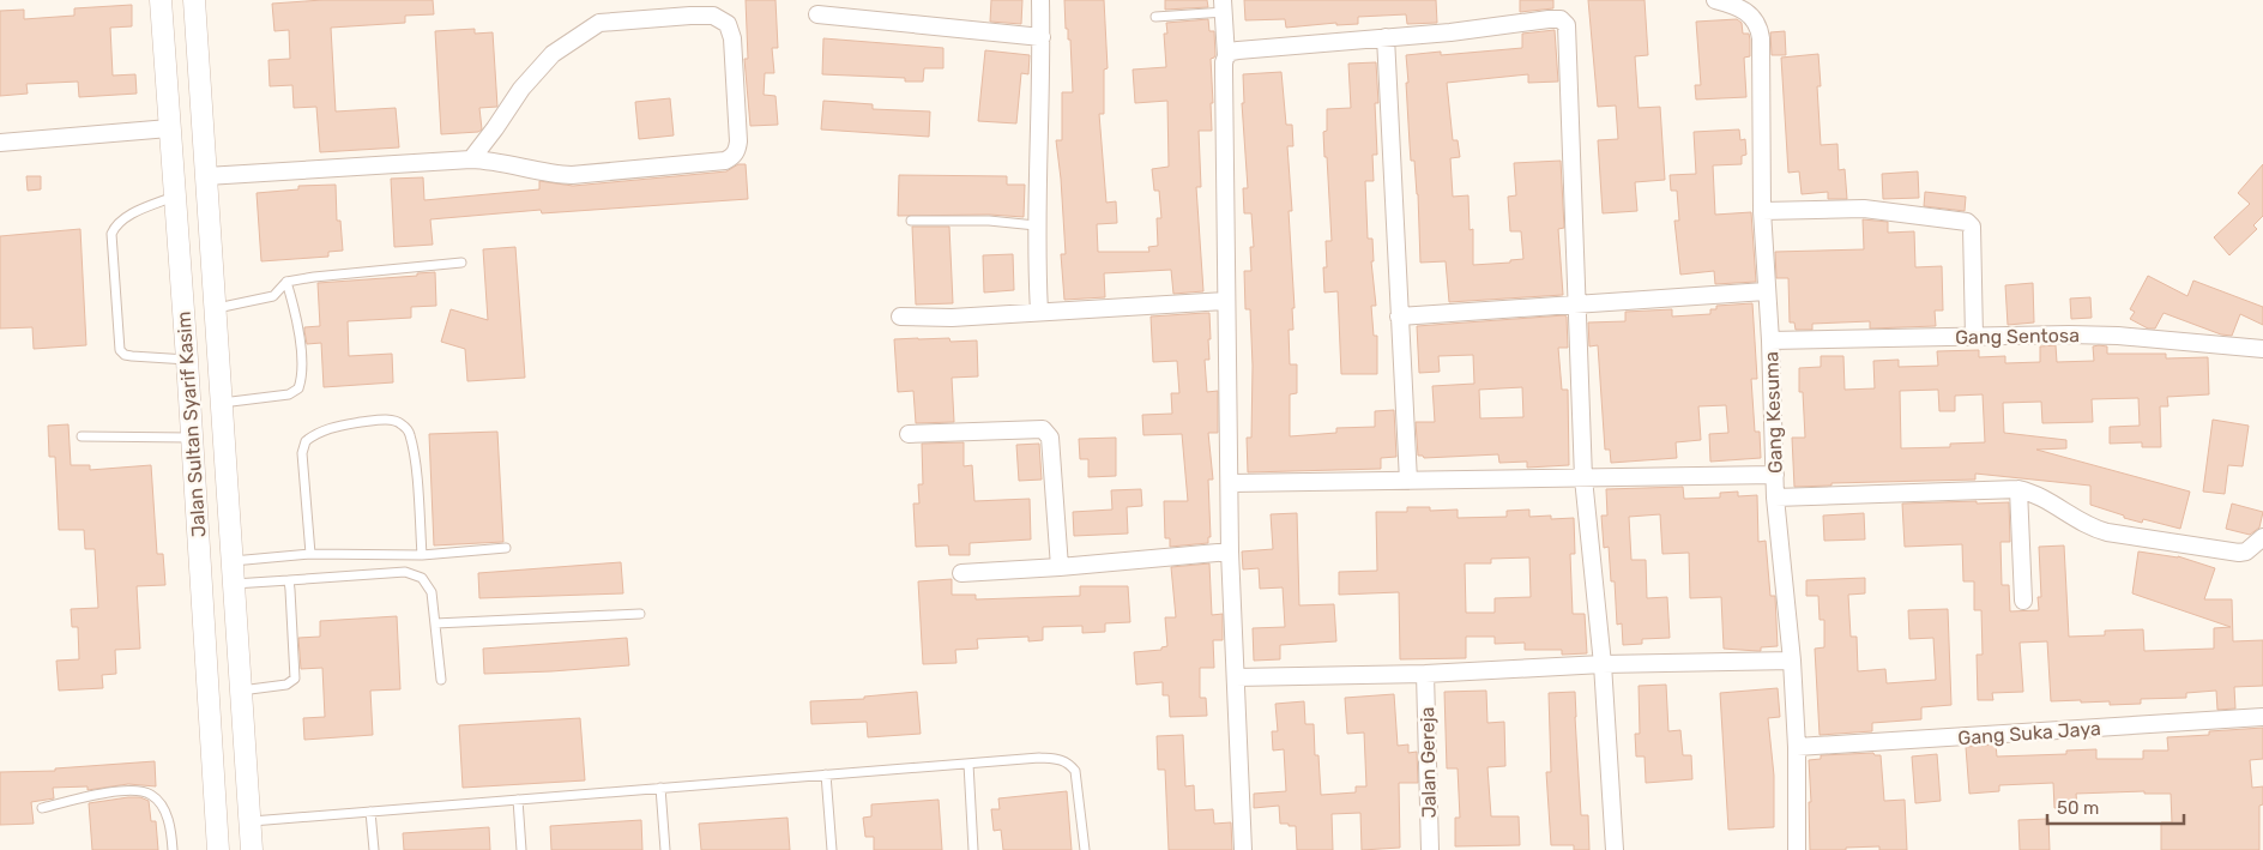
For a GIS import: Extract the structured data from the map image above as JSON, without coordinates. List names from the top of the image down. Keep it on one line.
{"streets":{"street":["Gang Sentosa","Gang Kesuma","Jalan Sultan Syarif Kasim","Gang Suka Jaya","Jalan Gereja"]},"crossings":[["Gang Sentosa","Gang Kesuma"],["Gang Kesuma","Gang Suka Jaya"]],"scale_bar":"50 m"}
